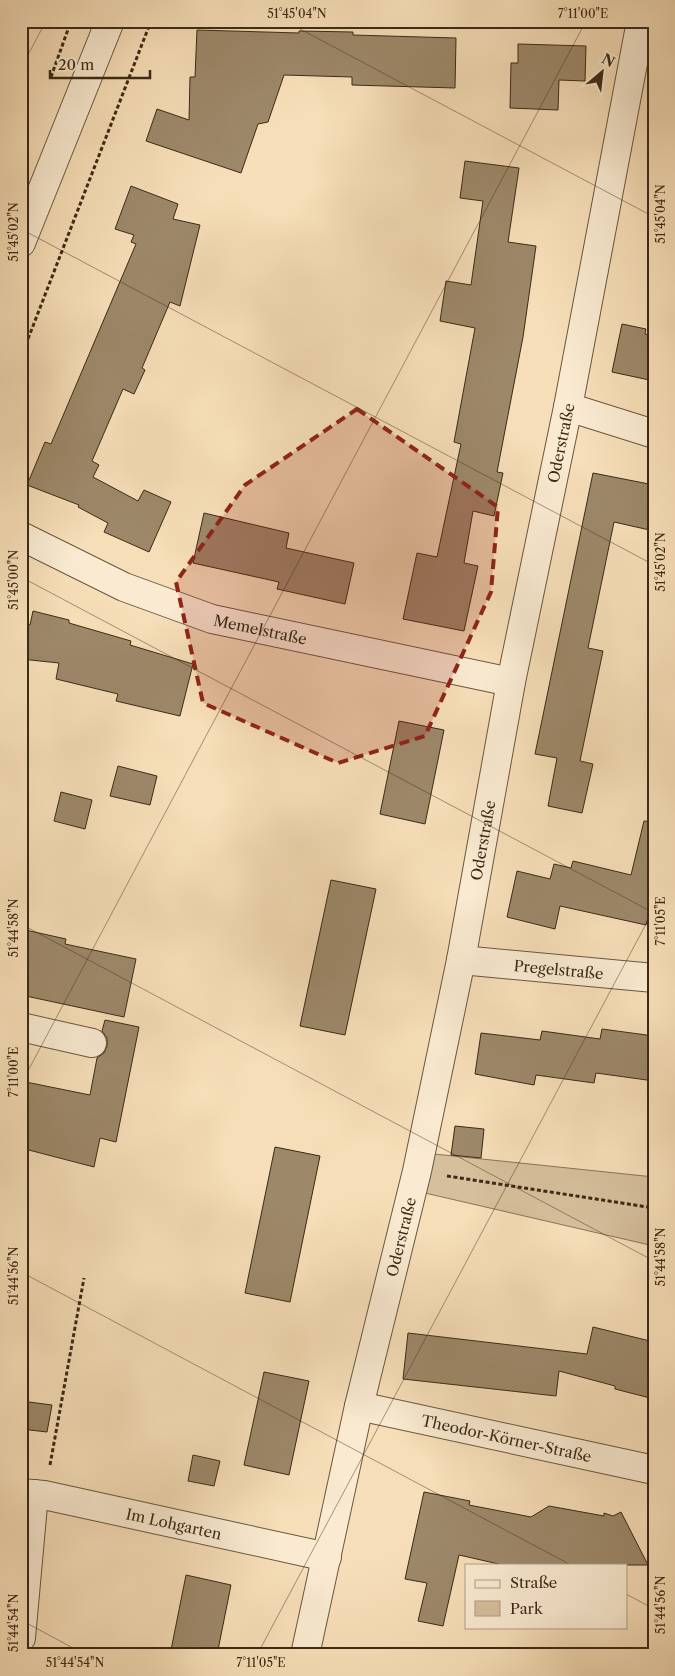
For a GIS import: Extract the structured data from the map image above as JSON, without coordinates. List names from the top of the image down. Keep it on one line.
{"streets":{"street":["Oderstraße","Memelstraße","Pregelstraße","Theodor-Körner-Straße","Im Lohgarten"]},"crossings":[["Oderstraße","Memelstraße"],["Oderstraße","Pregelstraße"],["Oderstraße","Theodor-Körner-Straße"],["Oderstraße","Im Lohgarten"]],"legend":["Straße","Park"],"scale_bar":"20 m","north":"top right","coordinates":["51°45'04\"N","7°11'00\"E","51°45'02\"N","51°45'00\"N","7°11'05\"E","51°44'58\"N","51°44'56\"N","51°44'54\"N"]}
